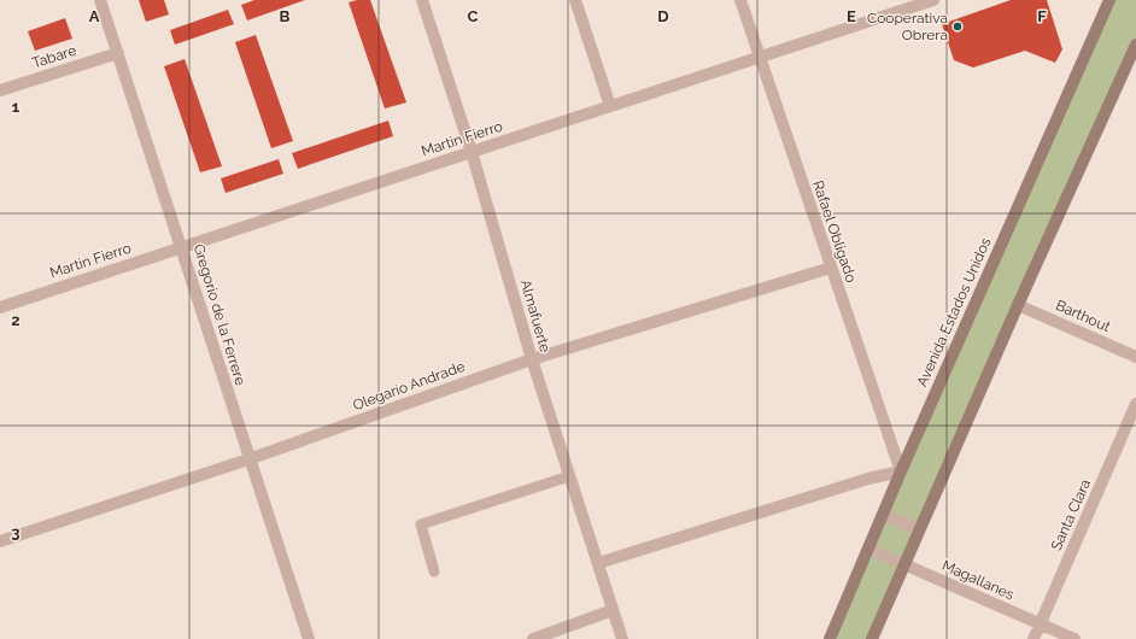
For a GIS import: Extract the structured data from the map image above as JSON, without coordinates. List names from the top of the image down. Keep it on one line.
{"streets":{"main road":["Avenida Estados Unidos"],"street":["Tabare","Martin Fierro","Rafael Obligado","Gregorio de la Ferrere","Almafuerte","Barthout","Olegario Andrade","Santa Clara","Magallanes"]},"crossings":[["Tabare","Gregorio de la Ferrere"],["Martin Fierro","Rafael Obligado"],["Martin Fierro","Gregorio de la Ferrere"],["Martin Fierro","Almafuerte"],["Rafael Obligado","Avenida Estados Unidos"],["Rafael Obligado","Olegario Andrade"],["Avenida Estados Unidos","Magallanes"],["Gregorio de la Ferrere","Olegario Andrade"],["Almafuerte","Olegario Andrade"],["Santa Clara","Magallanes"]],"places":["Cooperativa Obrera"],"grid":{"columns":["A","B","C","D","E","F"],"rows":["1","2","3"]}}
